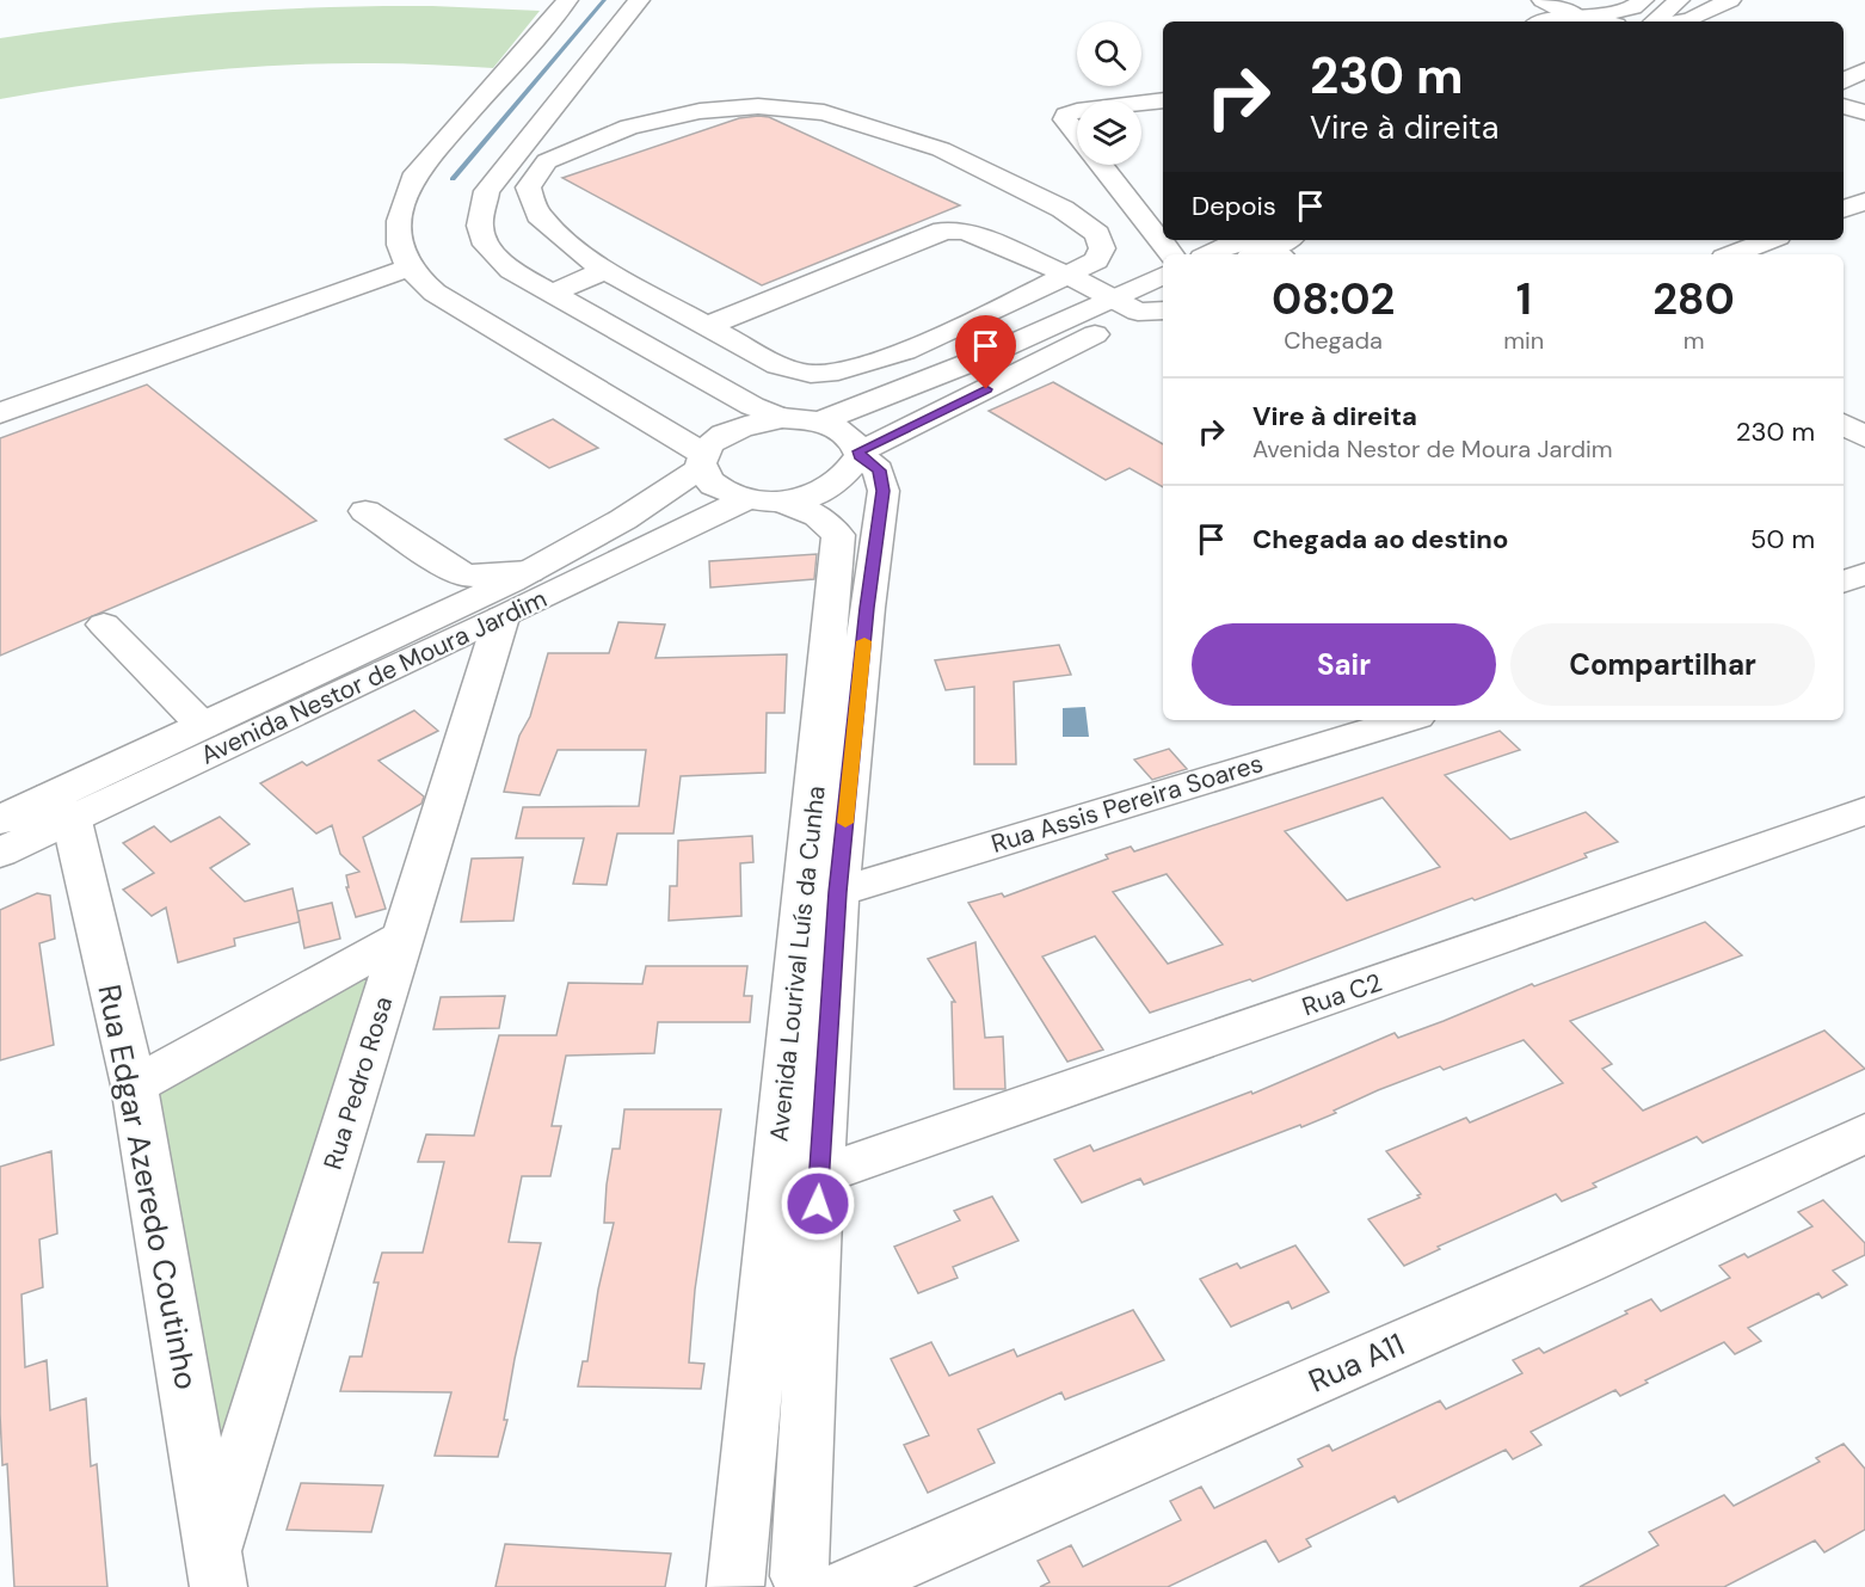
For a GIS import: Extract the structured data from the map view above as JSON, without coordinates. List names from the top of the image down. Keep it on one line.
{"streets":{"street":["Avenida Nestor de Moura Jardim","Rua Assis Pereira Soares","Avenida Lourival Luís da Cunha","Rua C2","Rua Pedro Rosa","Rua Edgar Azeredo Coutinho","Rua A11"]},"crossings":[["Avenida Nestor de Moura Jardim","Avenida Lourival Luís da Cunha"],["Avenida Nestor de Moura Jardim","Rua Pedro Rosa"],["Avenida Nestor de Moura Jardim","Rua Edgar Azeredo Coutinho"],["Rua Assis Pereira Soares","Avenida Lourival Luís da Cunha"],["Avenida Lourival Luís da Cunha","Rua C2"],["Avenida Lourival Luís da Cunha","Rua A11"],["Rua Pedro Rosa","Rua Edgar Azeredo Coutinho"]],"page":{"turn":["230 m","Vire à direita"],"then":"Depois","eta":["08:02","Chegada","1","min","280","m"],"list":[{"name":"Vire à direita","note":"Avenida Nestor de Moura Jardim","value":"230 m"},{"name":"Chegada ao destino","value":"50 m"}],"buttons":["Sair","Compartilhar"]}}
